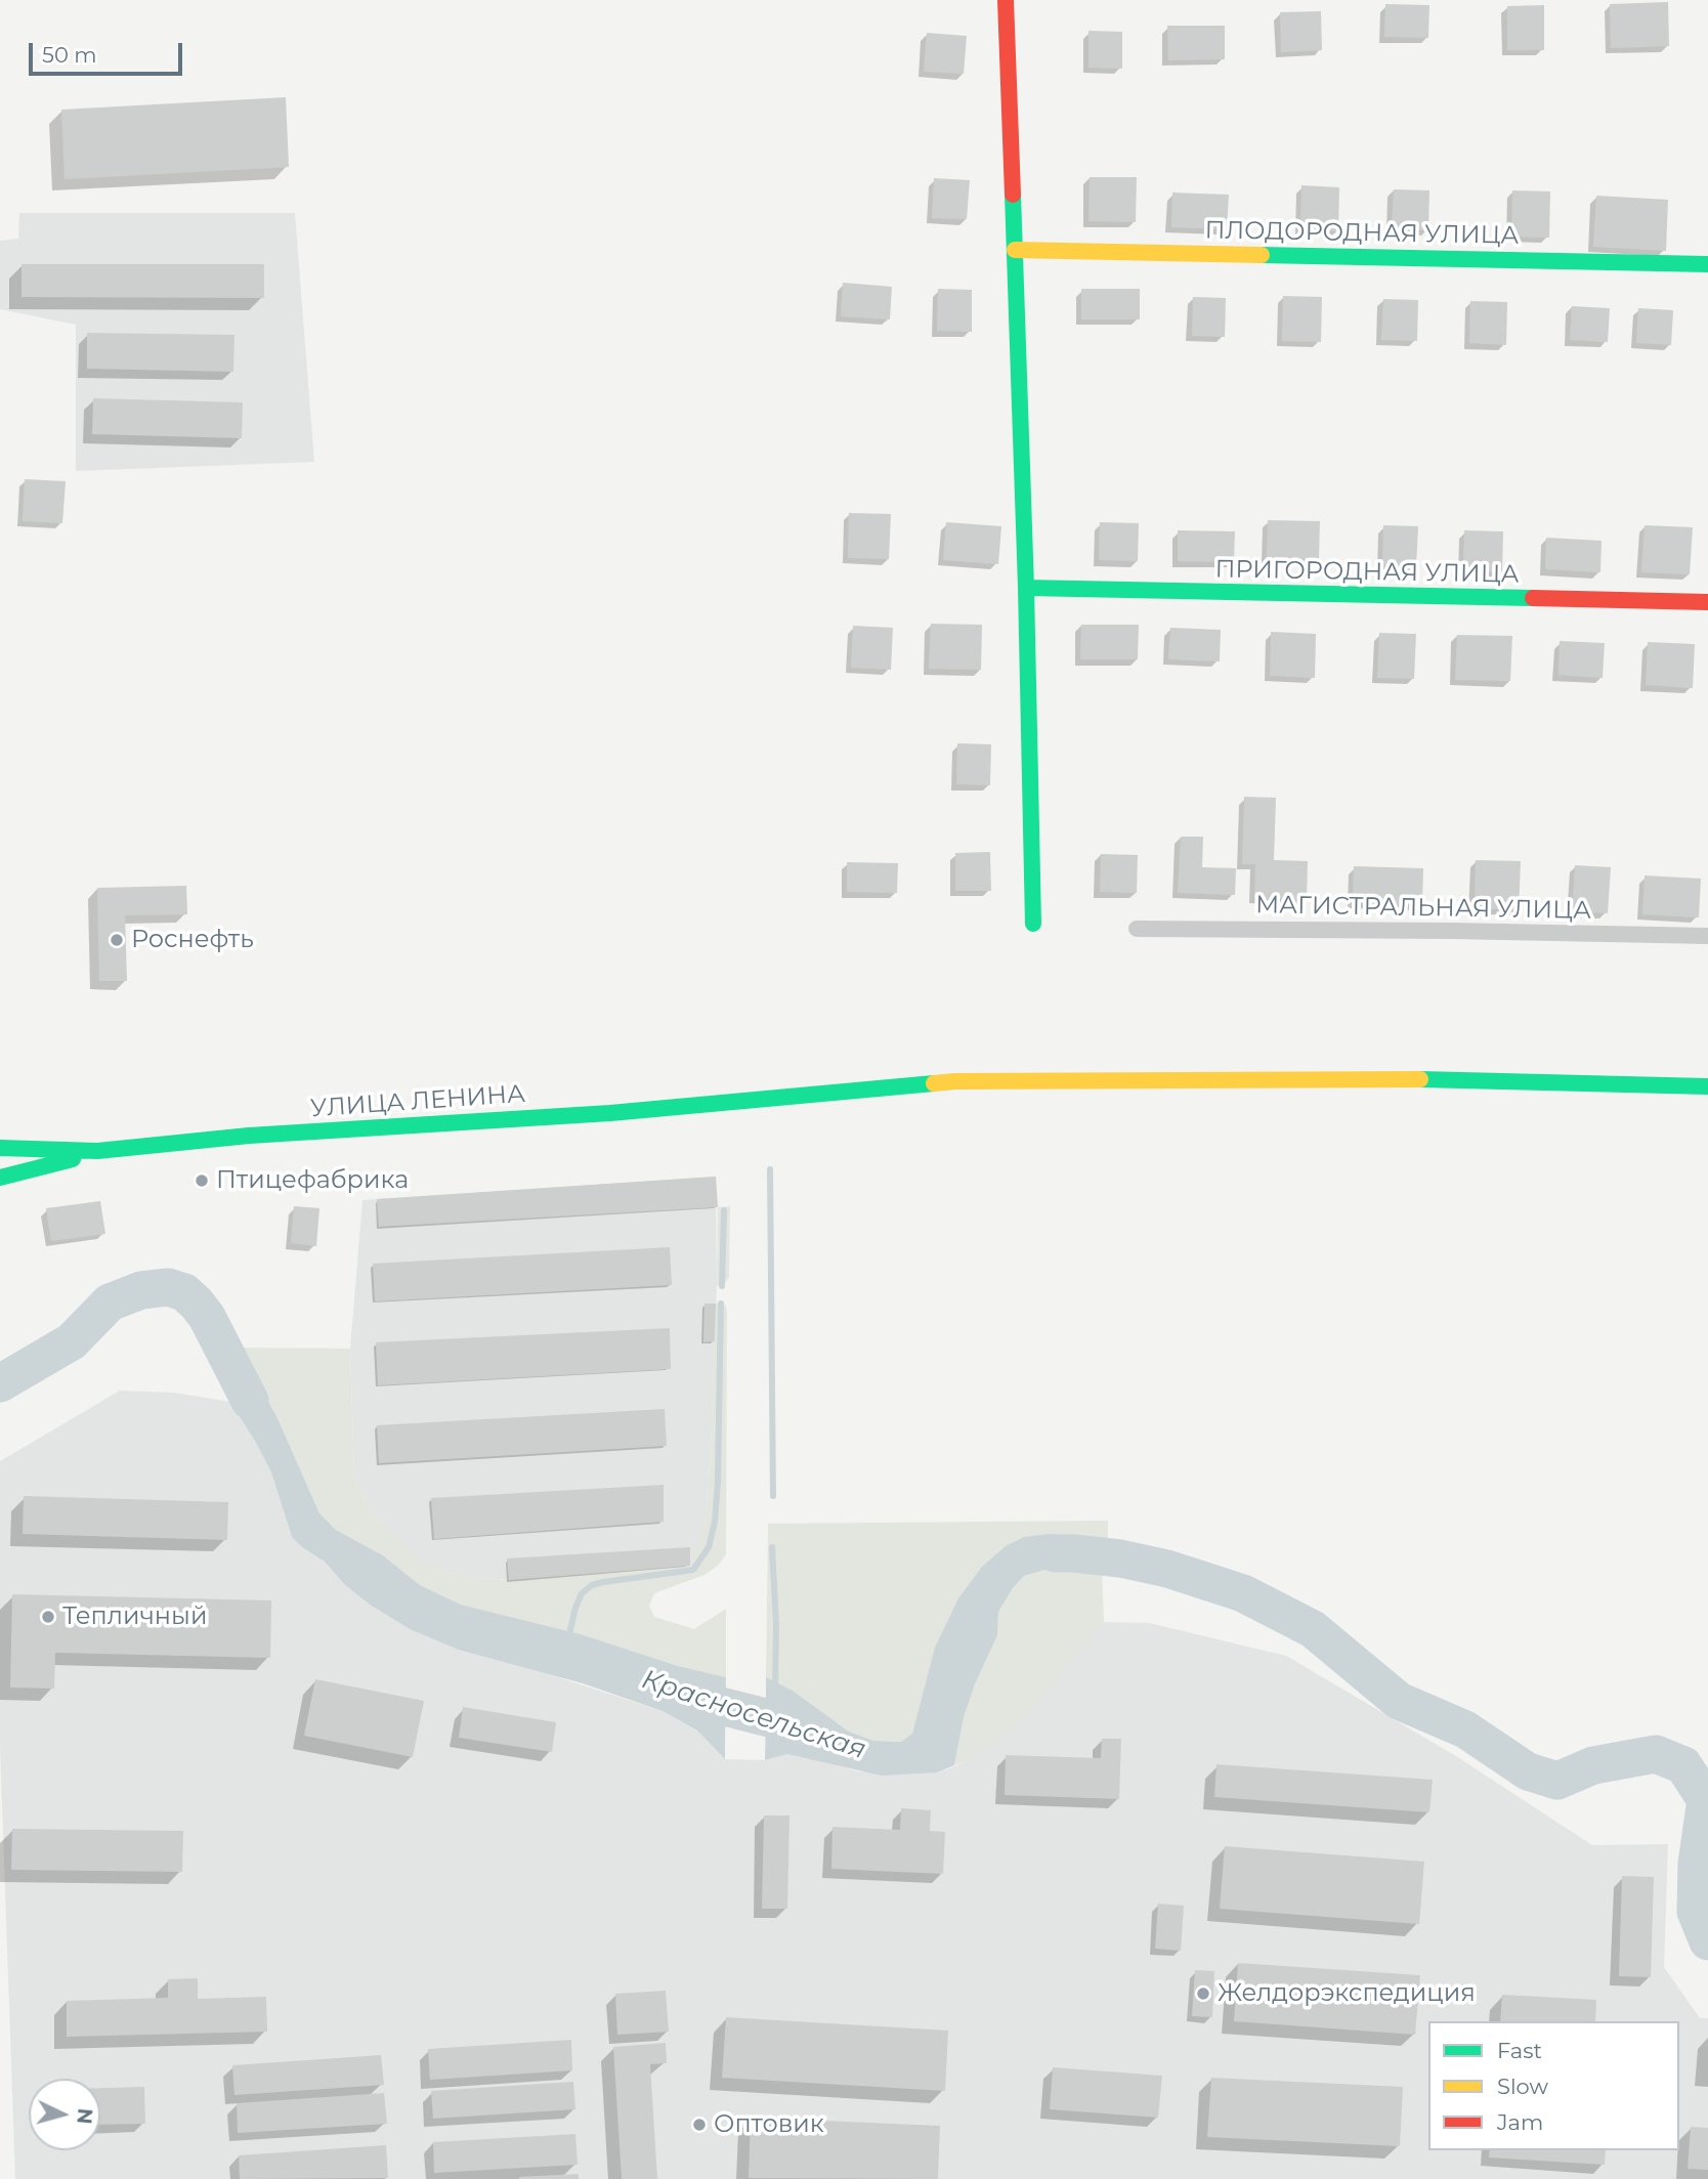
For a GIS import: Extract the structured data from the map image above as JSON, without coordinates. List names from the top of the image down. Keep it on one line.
{"streets":{"street":["ПЛОДОРОДНАЯ УЛИЦА","ПРИГОРОДНАЯ УЛИЦА","МАГИСТРАЛЬНАЯ УЛИЦА","УЛИЦА ЛЕНИНА"]},"water":["Красносельская"],"places":["Роснефть","Птицефабрика","Тепличный","Желдорэкспедиция","Оптовик"],"legend":["Fast","Slow","Jam"],"scale_bar":"50 m","north":"right"}
